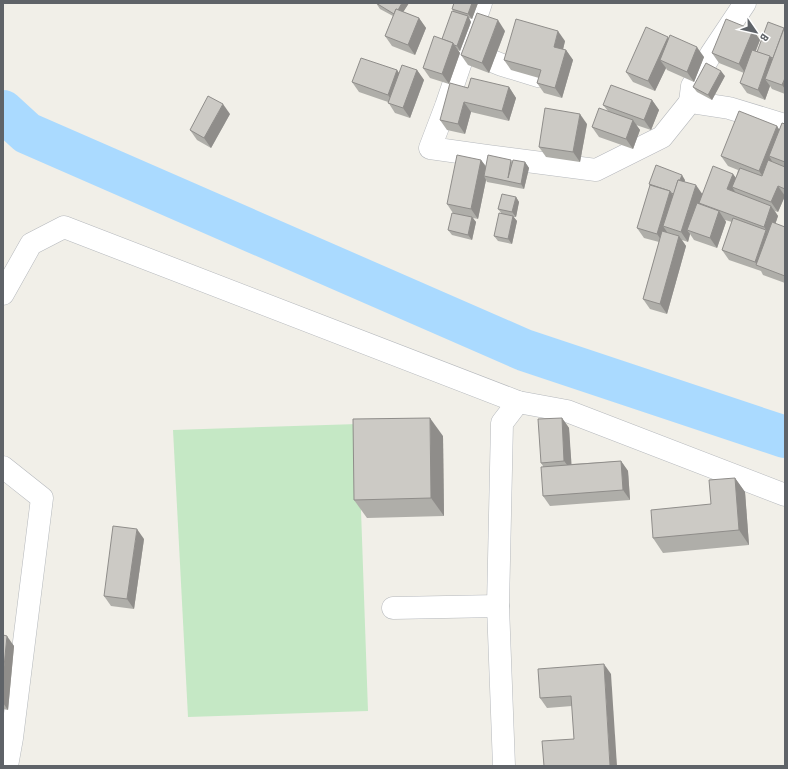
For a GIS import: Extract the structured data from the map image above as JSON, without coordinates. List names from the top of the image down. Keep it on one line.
{"north":"bottom right"}
